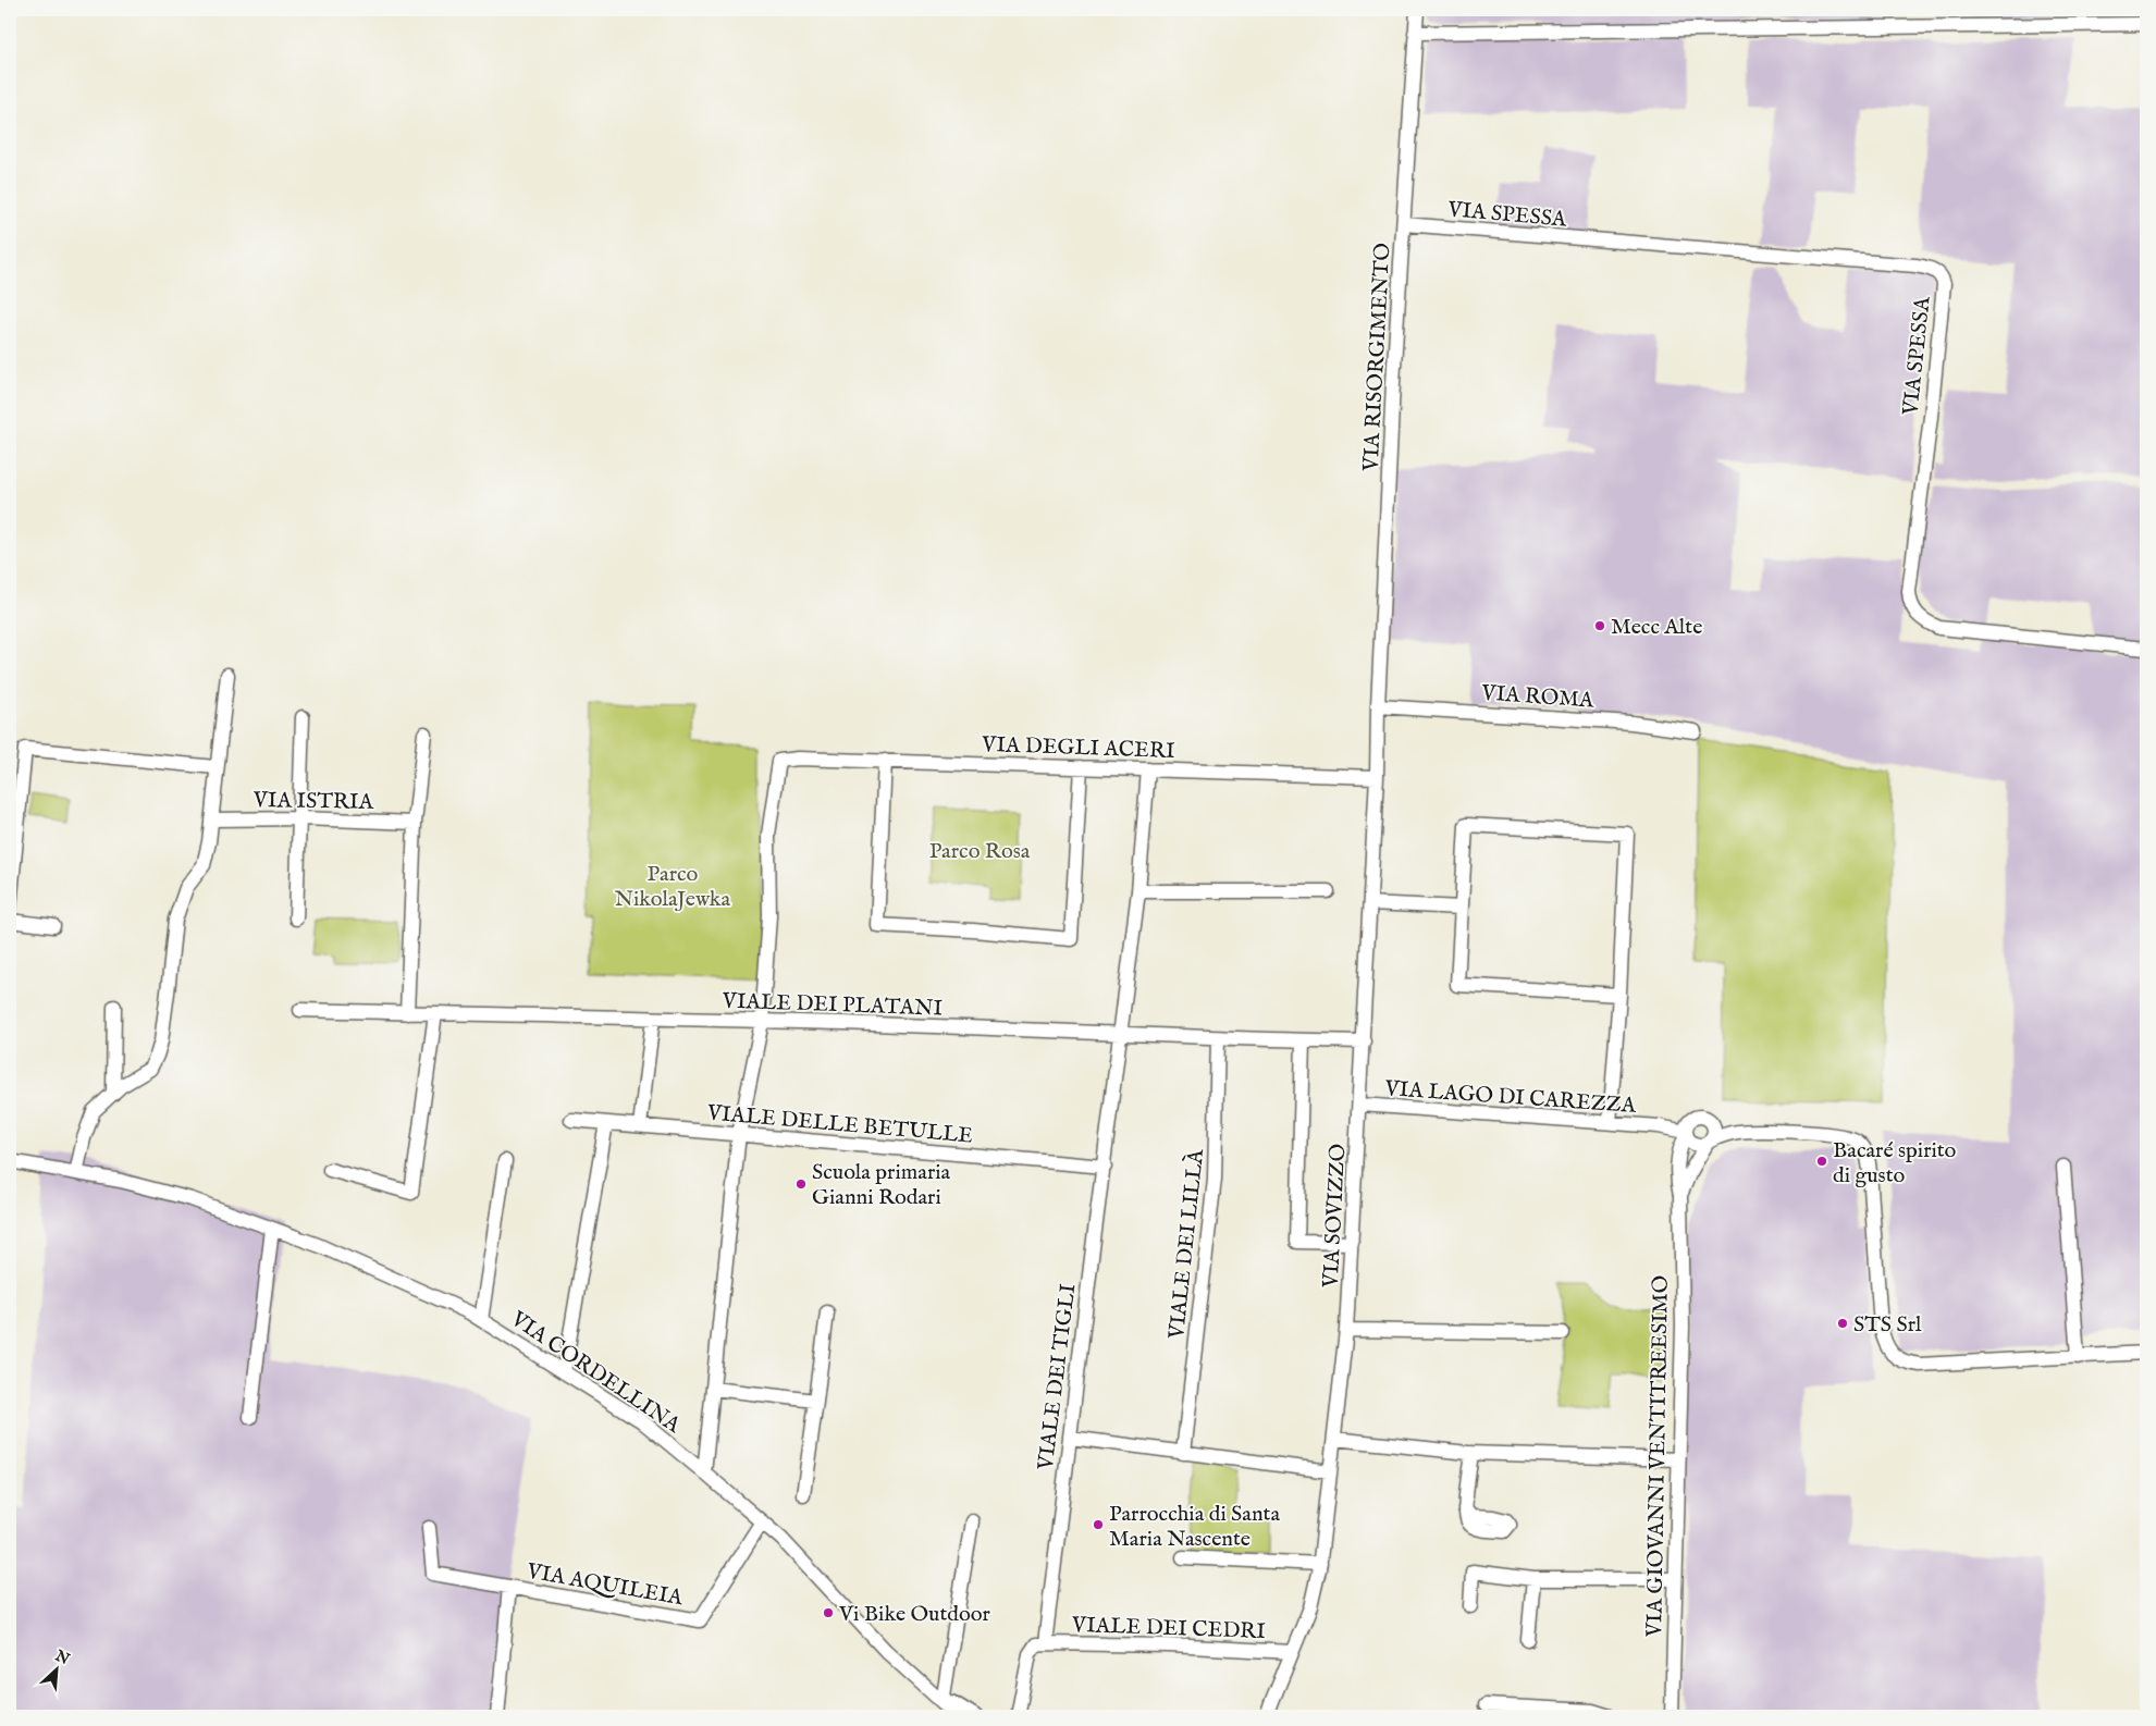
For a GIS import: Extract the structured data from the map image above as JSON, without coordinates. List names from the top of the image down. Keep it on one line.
{"streets":{"street":["VIA SPESSA","VIA RISORGIMENTO","VIA ROMA","VIA DEGLI ACERI","VIA ISTRIA","VIALE DEI PLATANI","VIA LAGO DI CAREZZA","VIALE DELLE BETULLE","VIA SOVIZZO","VIALE DEI LILLÀ","VIA CORDELLINA","VIALE DEI TIGLI","VIA GIOVANNI VENTITREESIMO","VIA AQUILEIA","VIALE DEI CEDRI"]},"crossings":[["VIA SPESSA","VIA RISORGIMENTO"],["VIA RISORGIMENTO","VIA ROMA"],["VIA RISORGIMENTO","VIA SOVIZZO"],["VIA ROMA","VIA SOVIZZO"],["VIA DEGLI ACERI","VIALE DEI PLATANI"],["VIA DEGLI ACERI","VIA SOVIZZO"],["VIA DEGLI ACERI","VIALE DEI TIGLI"],["VIALE DEI PLATANI","VIA SOVIZZO"],["VIALE DEI PLATANI","VIALE DEI LILLÀ"],["VIALE DEI PLATANI","VIALE DEI TIGLI"],["VIA LAGO DI CAREZZA","VIA SOVIZZO"],["VIA LAGO DI CAREZZA","VIA GIOVANNI VENTITREESIMO"],["VIALE DELLE BETULLE","VIALE DEI TIGLI"],["VIA SOVIZZO","VIALE DEI CEDRI"],["VIA CORDELLINA","VIA AQUILEIA"],["VIALE DEI TIGLI","VIALE DEI CEDRI"]],"parks":["Parco Rosa","Parco NikolaJewka"],"places":["Mecc Alte","Bacaré spirito di gusto","Scuola primaria Gianni Rodari","STS Srl","Parrocchia di Santa Maria Nascente","Vi Bike Outdoor"],"north":"top right"}
